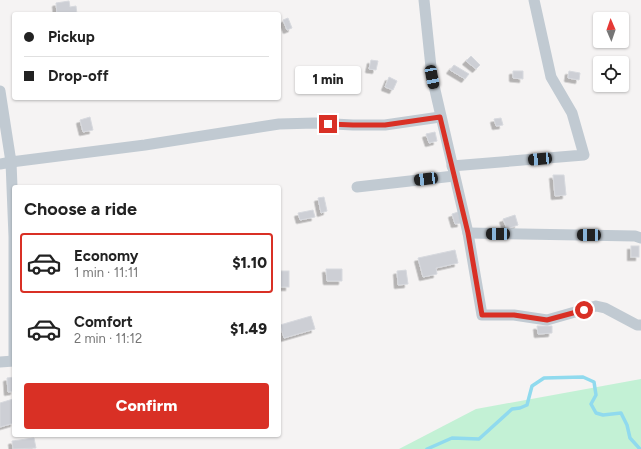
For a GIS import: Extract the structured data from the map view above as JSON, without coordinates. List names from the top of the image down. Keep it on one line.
{"north":"top","page":{"banner":["Pickup","Drop-off"],"bubble":"1 min","heading":"Choose a ride","list":[{"name":"Economy","note":"1 min · 11:11","value":"$1.10"},{"name":"Comfort","note":"2 min · 11:12","value":"$1.49"}],"buttons":"Confirm"}}
